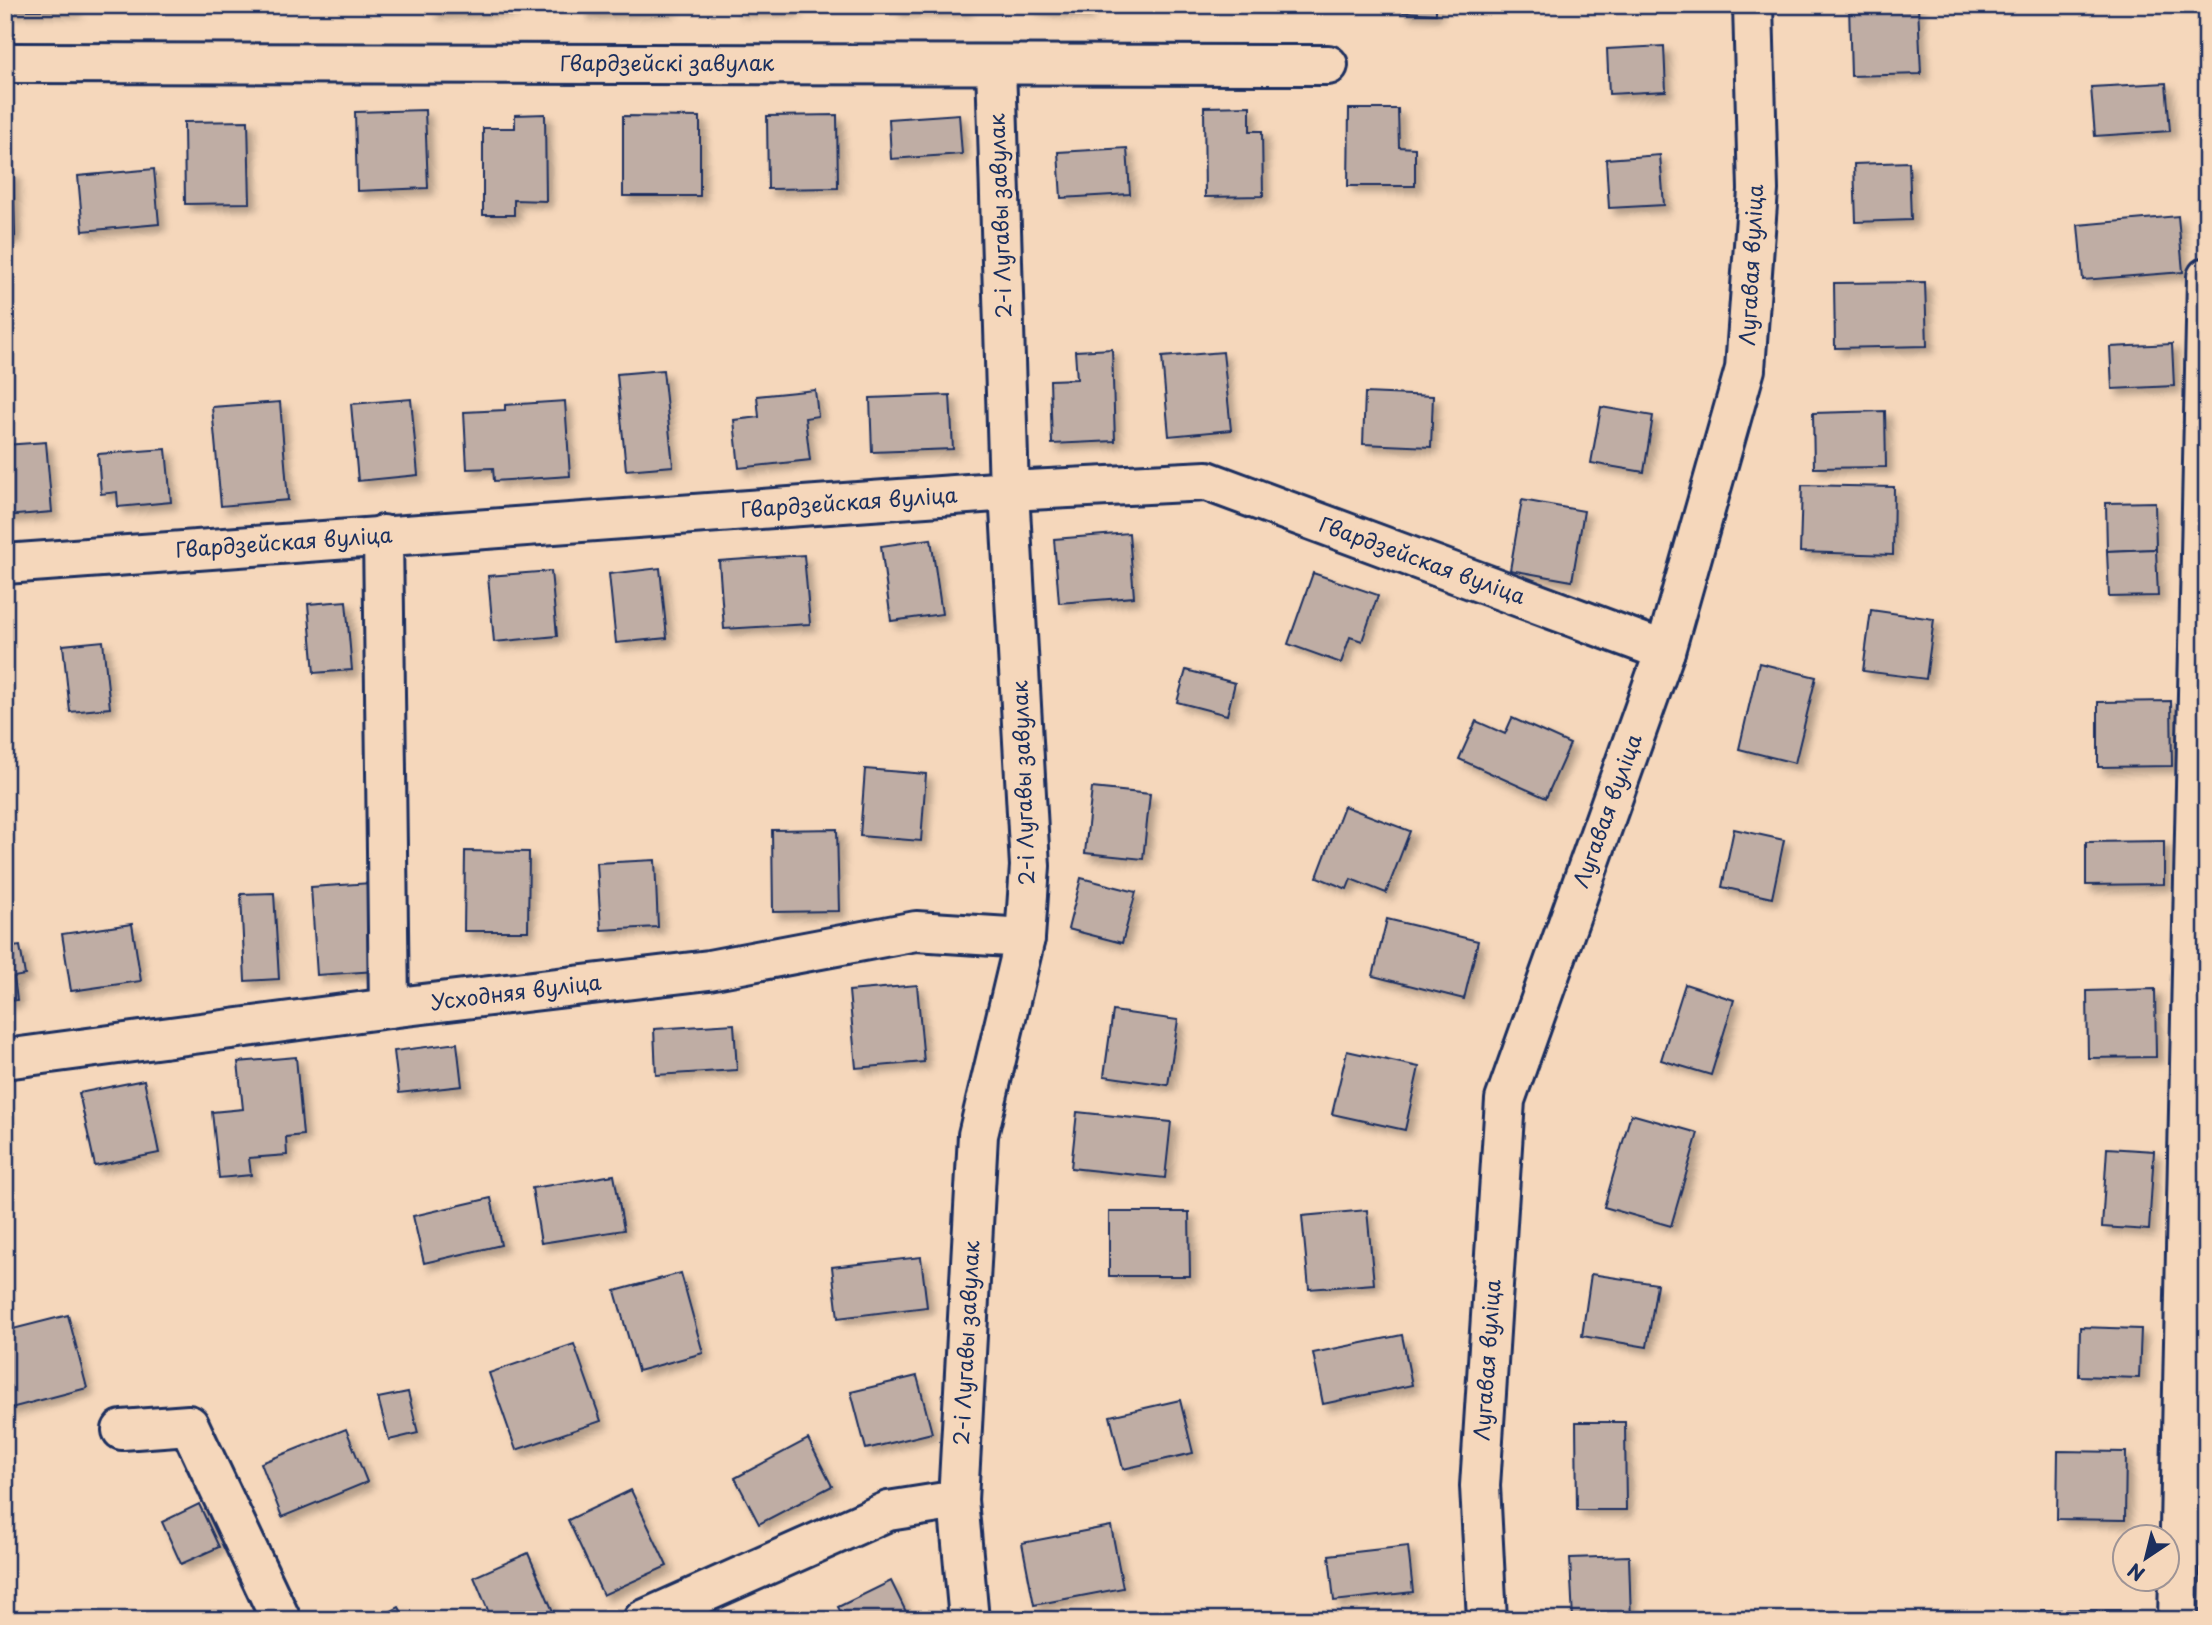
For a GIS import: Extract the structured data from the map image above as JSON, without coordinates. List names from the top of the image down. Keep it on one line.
{"streets":{"street":["Гвардзейскі завулак","2-і Лугавы завулак","Лугавая вуліца","Гвардзейская вуліца","Усходняя вуліца"]},"crossings":[["Гвардзейскі завулак","2-і Лугавы завулак"],["2-і Лугавы завулак","Гвардзейская вуліца"],["2-і Лугавы завулак","Усходняя вуліца"],["Лугавая вуліца","Гвардзейская вуліца"]],"north":"bottom left"}
